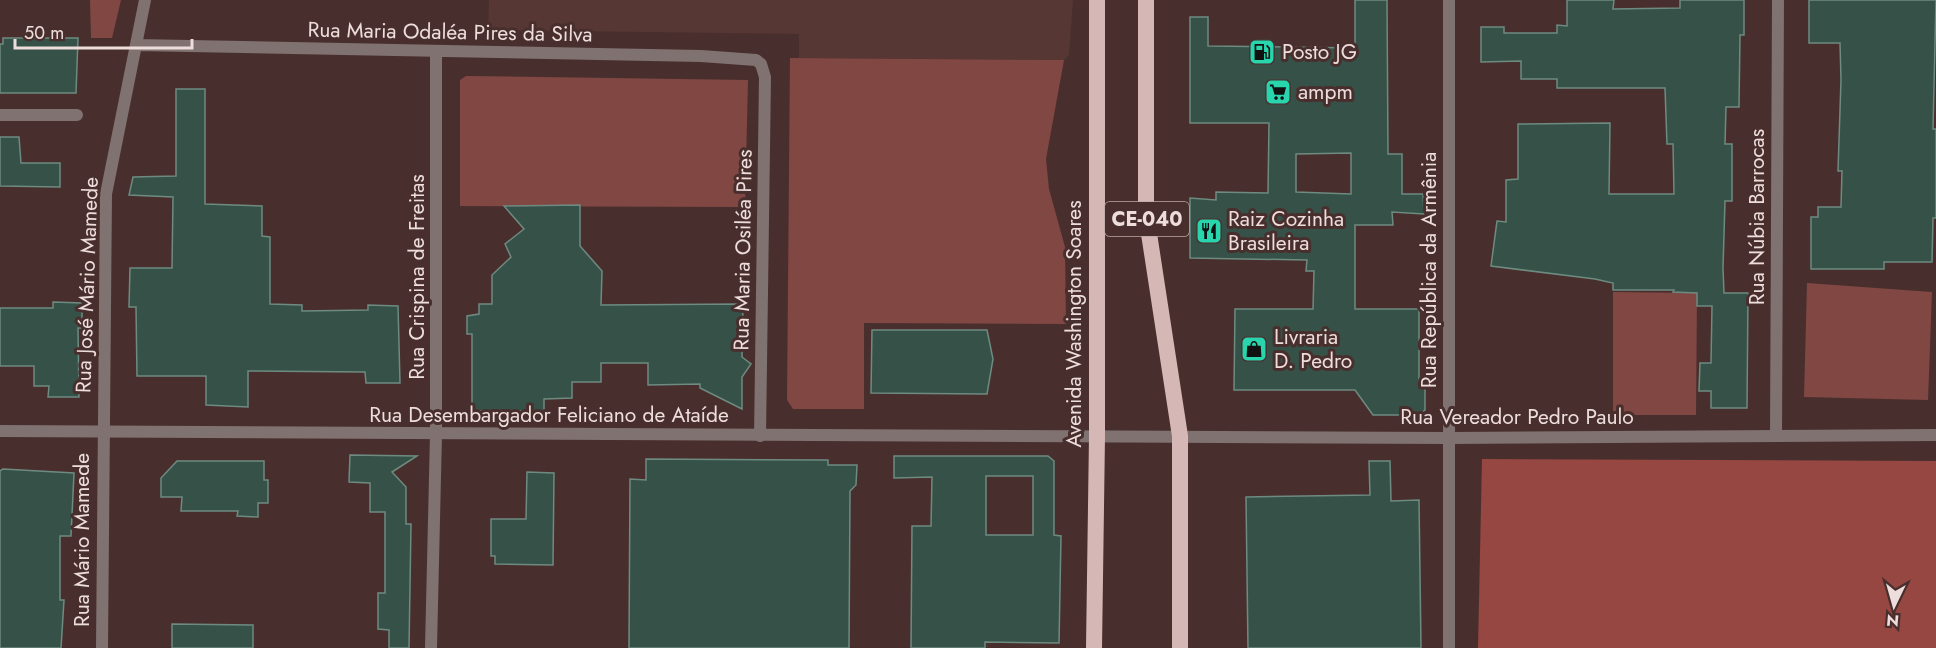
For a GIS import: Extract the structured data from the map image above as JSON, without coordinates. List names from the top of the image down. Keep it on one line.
{"streets":{"highway":["CE-040","Avenida Washington Soares"],"street":["Rua Maria Odaléa Pires da Silva","Rua Núbia Barrocas","Rua Maria Osiléa Pires","Rua República da Armênia","Rua Crispina de Freitas","Rua José Mário Mamede","Rua Desembargador Feliciano de Ataíde","Rua Vereador Pedro Paulo","Rua Mário Mamede"]},"crossings":[["Rua Maria Odaléa Pires da Silva","Rua Maria Osiléa Pires"],["Rua Maria Odaléa Pires da Silva","Rua Crispina de Freitas"],["Rua Maria Odaléa Pires da Silva","Rua José Mário Mamede"],["Rua Núbia Barrocas","Rua Vereador Pedro Paulo"],["CE-040","Rua Vereador Pedro Paulo"],["Rua Maria Osiléa Pires","Rua Desembargador Feliciano de Ataíde"],["Rua República da Armênia","Rua Vereador Pedro Paulo"],["Rua Crispina de Freitas","Rua Desembargador Feliciano de Ataíde"],["Rua José Mário Mamede","Rua Desembargador Feliciano de Ataíde"],["Rua José Mário Mamede","Rua Mário Mamede"],["Avenida Washington Soares","Rua Desembargador Feliciano de Ataíde"],["Avenida Washington Soares","Rua Vereador Pedro Paulo"],["Rua Desembargador Feliciano de Ataíde","Rua Vereador Pedro Paulo"],["Rua Desembargador Feliciano de Ataíde","Rua Mário Mamede"]],"places":{"fuel station":["Posto JG"],"supermarket":["ampm"],"restaurant":["Raiz Cozinha Brasileira"],"shop":["Livraria D. Pedro"]},"scale_bar":"50 m","north":"bottom"}
